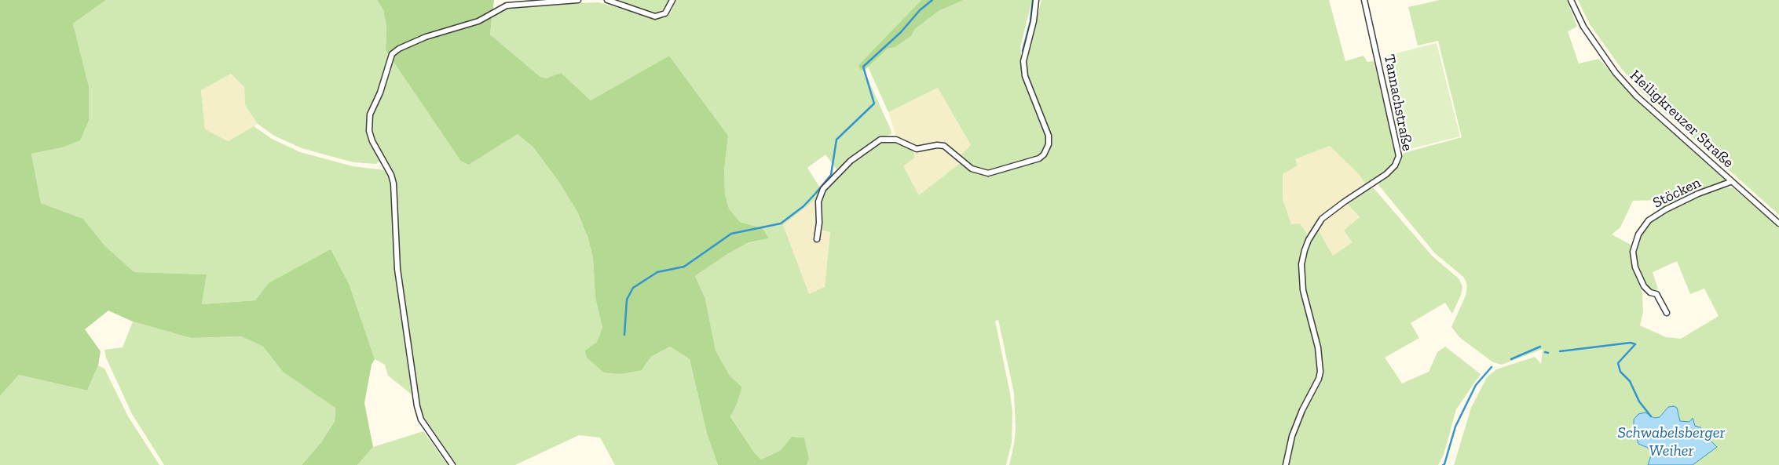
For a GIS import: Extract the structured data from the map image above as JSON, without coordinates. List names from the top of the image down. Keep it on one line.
{"streets":{"street":["Tannachstraße","Heiligkreuzer Straße","Stöcken"]},"crossings":[["Heiligkreuzer Straße","Stöcken"]],"water":["Schwabelsberger Weiher"]}
